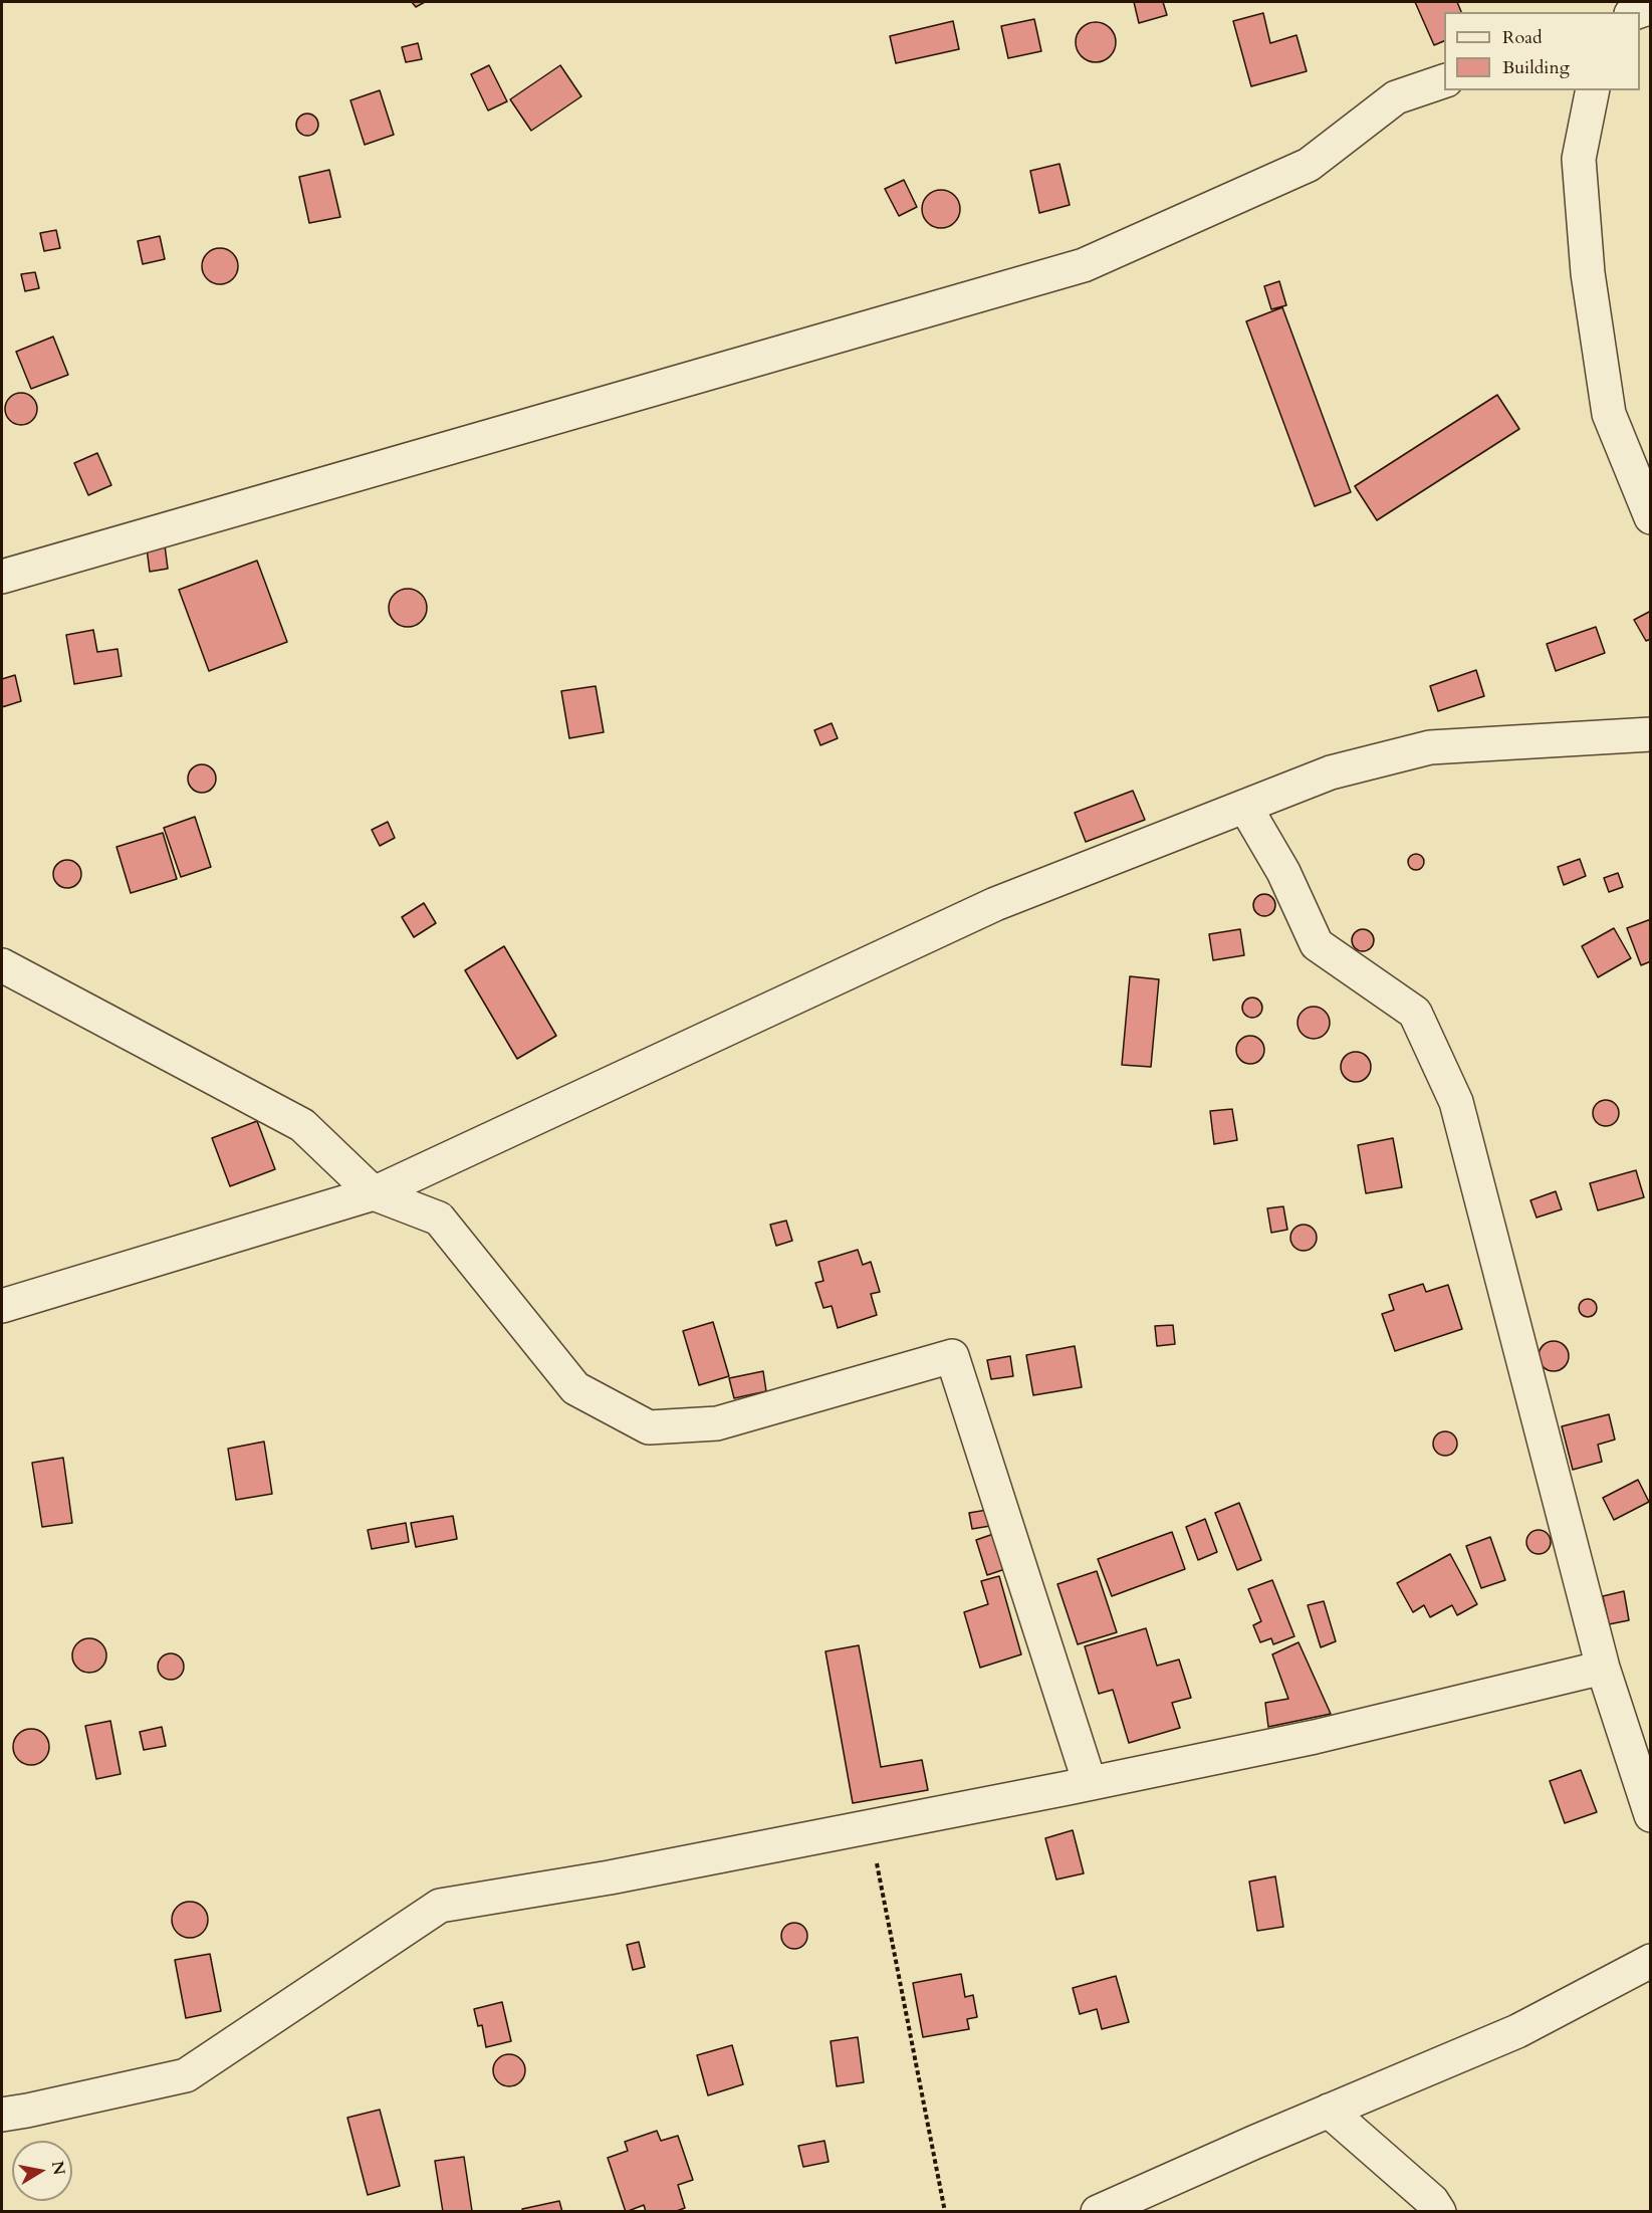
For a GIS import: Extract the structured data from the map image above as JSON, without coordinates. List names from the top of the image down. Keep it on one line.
{"legend":["Road","Building"],"north":"right"}
